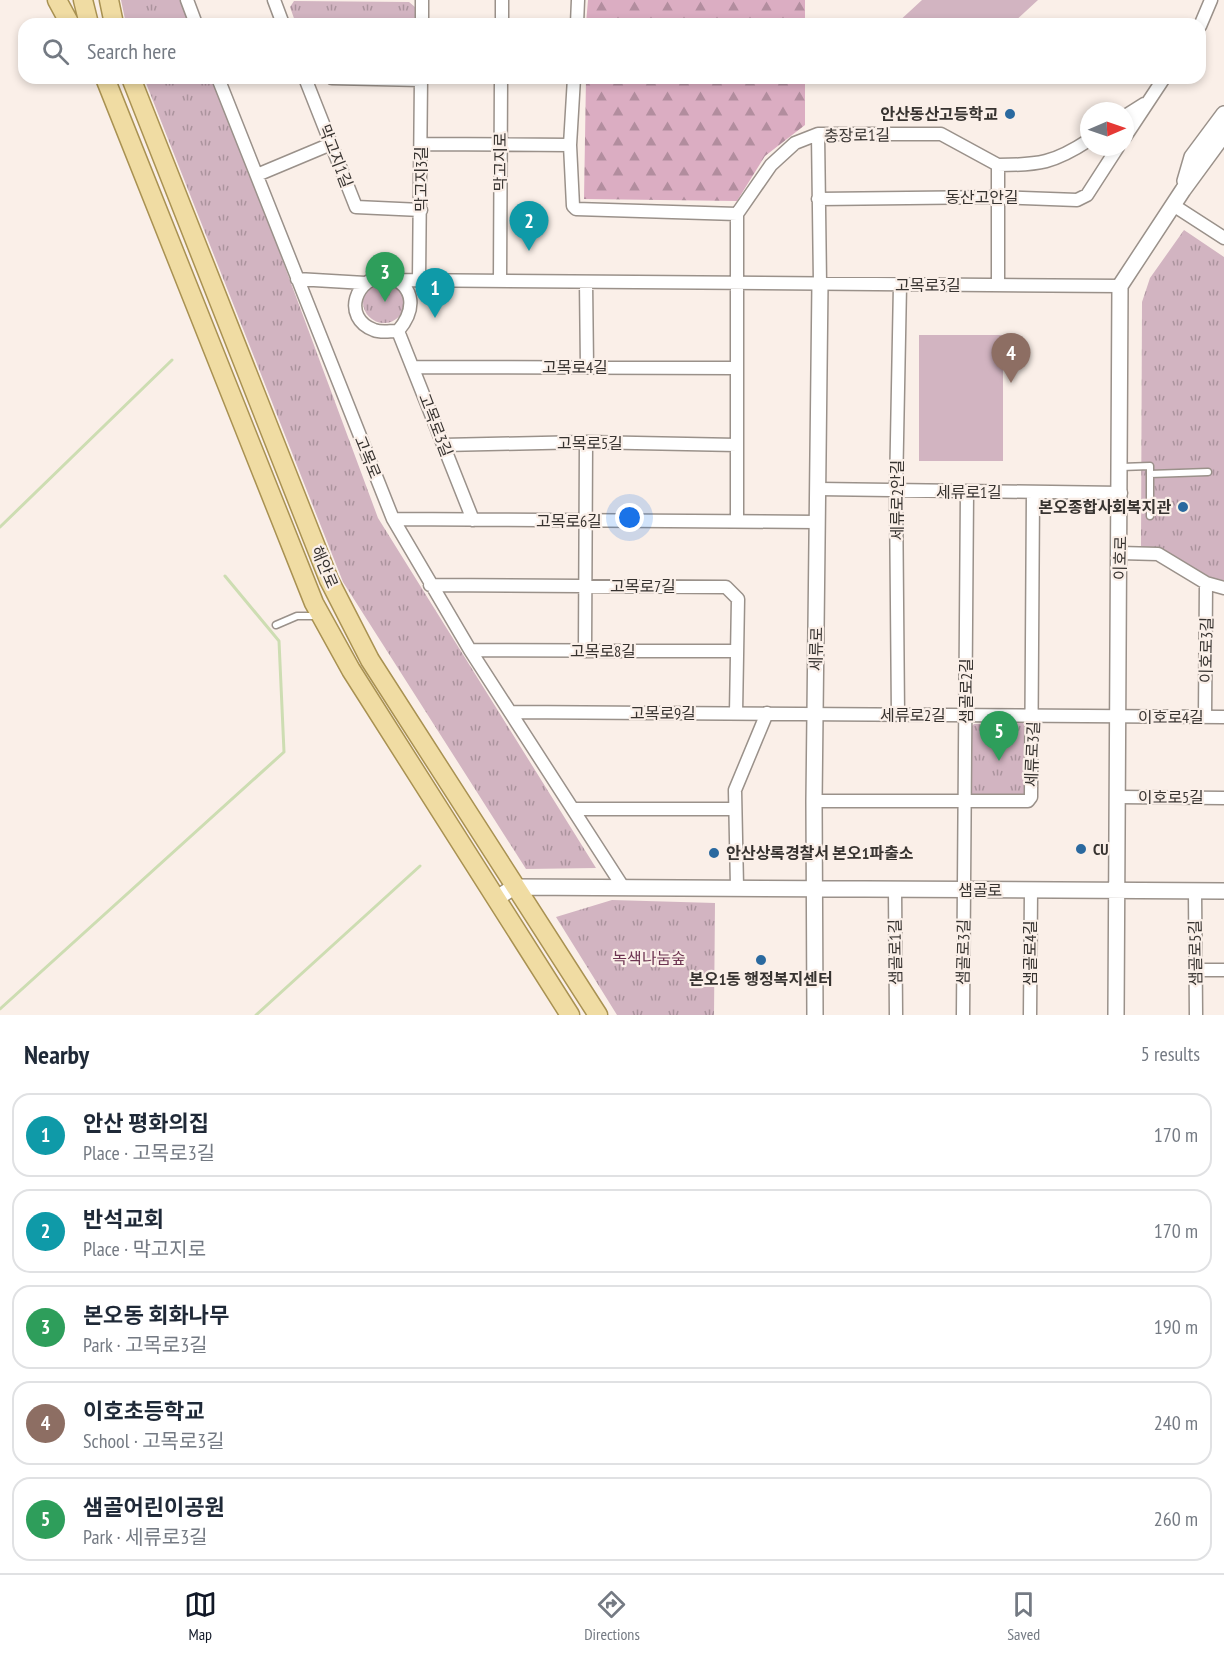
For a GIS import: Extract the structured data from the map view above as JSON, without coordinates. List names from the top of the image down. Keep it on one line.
{"streets":{"main road":["해안로"],"street":["충장로1길","막고지1길","막고지로","막고지3길","동산고안길","고목로3길","고목로4길","고목로5길","고목로","세류로1길","세류로2안길","고목로6길","이호로","고목로7길","세류로","이호로3길","고목로8길","샘골로2길","고목로9길","세류로2길","이호로4길","세류로3길","이호로5길","샘골로","샘골로1길","샘골로3길","샘골로4길","샘골로5길"]},"crossings":[["막고지1길","막고지3길"],["막고지로","고목로3길"],["막고지3길","고목로3길"],["고목로3길","고목로4길"],["고목로3길","고목로5길"],["고목로3길","세류로2안길"],["고목로3길","고목로6길"],["고목로3길","이호로"],["고목로3길","세류로"],["고목로","고목로6길"],["고목로","고목로7길"],["고목로","고목로8길"],["고목로","고목로9길"],["고목로","샘골로"],["세류로1길","세류로2안길"],["세류로1길","이호로"],["세류로1길","세류로"],["세류로1길","샘골로2길"],["세류로1길","세류로3길"],["세류로2안길","세류로2길"],["고목로6길","세류로"],["이호로","세류로2길"],["이호로","이호로4길"],["이호로","이호로5길"],["이호로","샘골로"],["해안로","샘골로"],["고목로7길","고목로8길"],["고목로7길","고목로9길"],["세류로","고목로9길"],["세류로","세류로2길"],["세류로","세류로3길"],["세류로","샘골로"],["이호로3길","이호로4길"],["샘골로2길","세류로2길"],["샘골로2길","세류로3길"],["샘골로2길","샘골로"],["샘골로2길","샘골로3길"],["고목로9길","세류로2길"],["세류로2길","이호로4길"],["세류로2길","세류로3길"],["샘골로","샘골로1길"],["샘골로","샘골로3길"],["샘골로","샘골로4길"],["샘골로","샘골로5길"]],"parks":["녹색나눔숲"],"places":["안산동산고등학교","본오종합사회복지관","CU","안산상록경찰서 본오1파출소","본오1동 행정복지센터"],"north":"right","page":{"search":"Search here","pins":["2","3","1","4","5"],"heading":["Nearby","5 results"],"list":[{"mark":"1","name":"안산 평화의집","note":"Place · 고목로3길","value":"170 m"},{"mark":"2","name":"반석교회","note":"Place · 막고지로","value":"170 m"},{"mark":"3","name":"본오동 회화나무","note":"Park · 고목로3길","value":"190 m"},{"mark":"4","name":"이호초등학교","note":"School · 고목로3길","value":"240 m"},{"mark":"5","name":"샘골어린이공원","note":"Park · 세류로3길","value":"260 m"}],"nav":["Map","Directions","Saved"]}}
